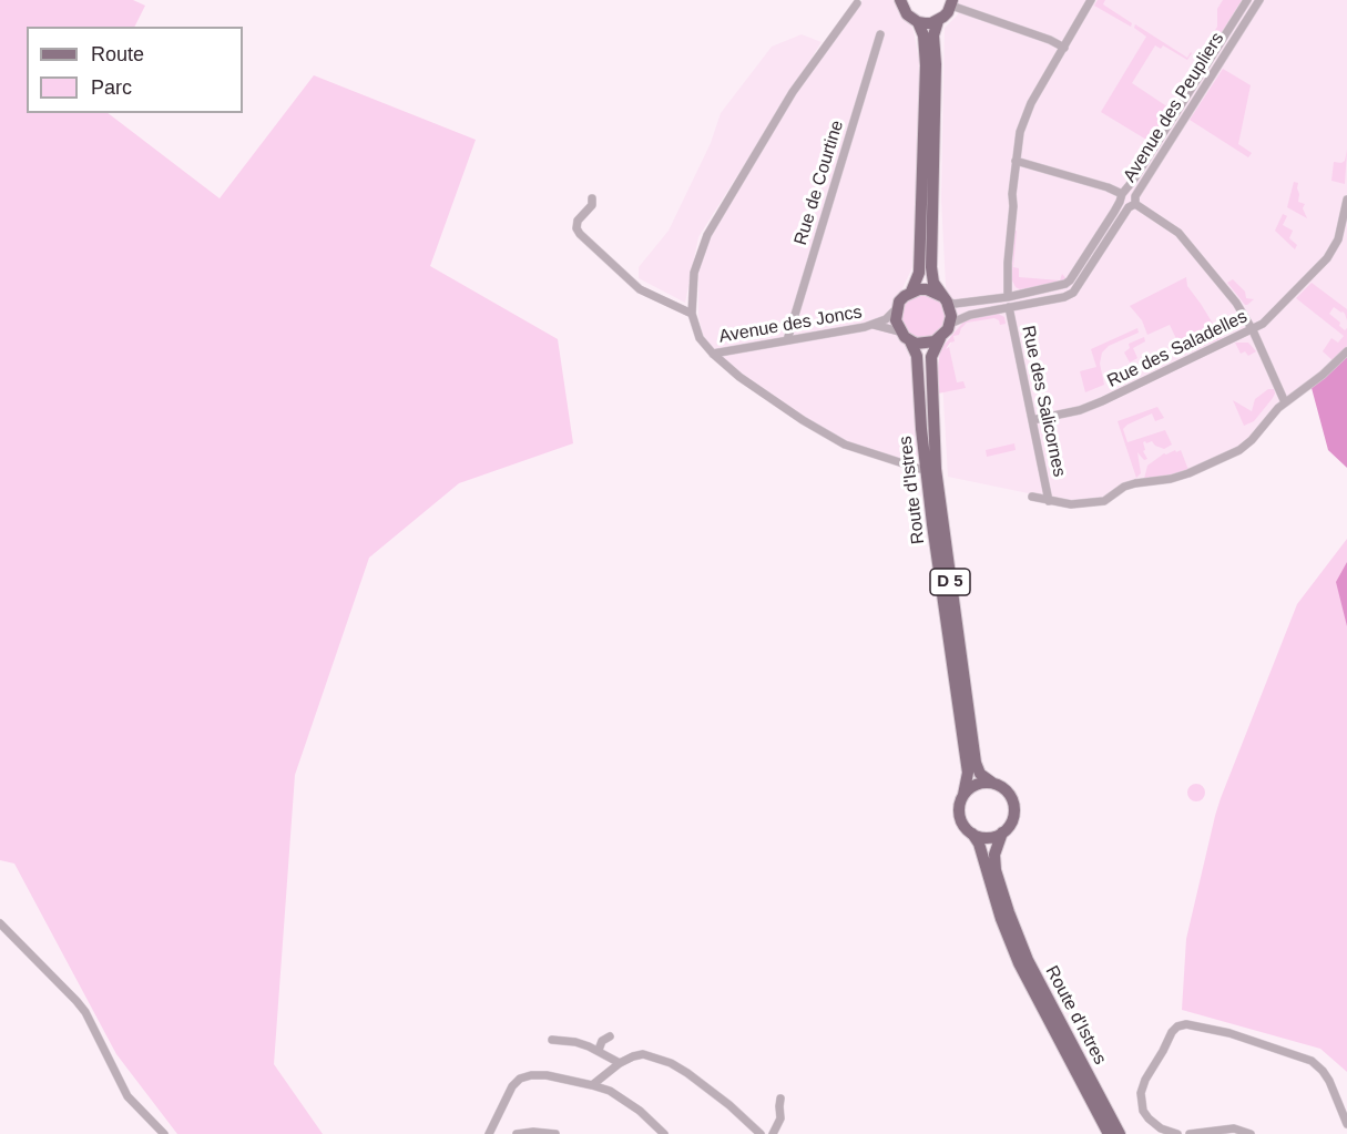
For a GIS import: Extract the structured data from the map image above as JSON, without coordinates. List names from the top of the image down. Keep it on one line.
{"streets":{"main road":["Route d'Istres","D 5"],"street":["Avenue des Peupliers","Rue de Courtine","Avenue des Joncs","Rue des Saladelles","Rue des Salicornes"]},"crossings":[["Avenue des Peupliers","Avenue des Joncs"],["Avenue des Peupliers","Rue des Salicornes"],["Avenue des Peupliers","Route d'Istres"],["Rue de Courtine","Avenue des Joncs"],["Avenue des Joncs","Route d'Istres"],["Rue des Saladelles","Rue des Salicornes"]],"legend":["Route","Parc"]}
